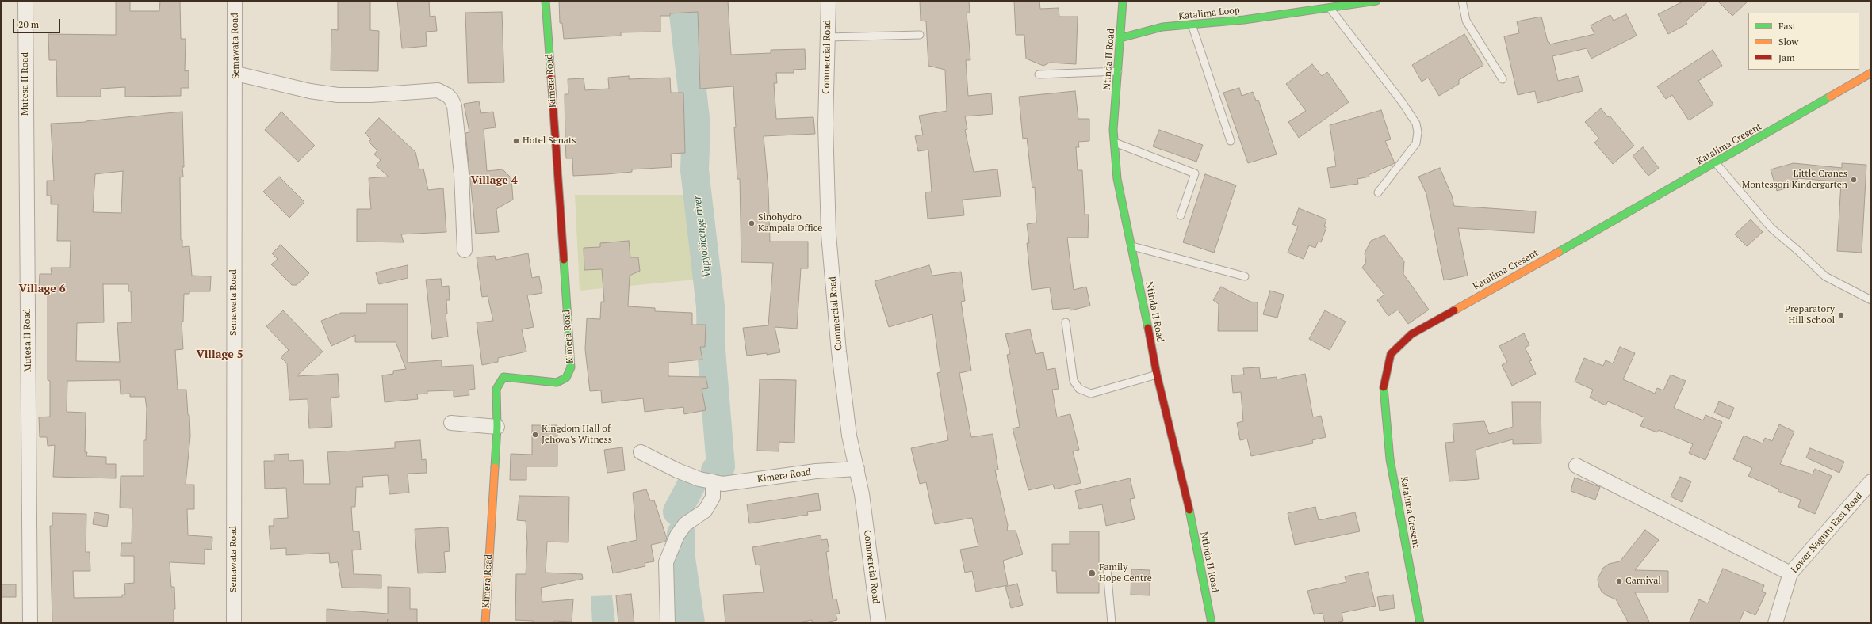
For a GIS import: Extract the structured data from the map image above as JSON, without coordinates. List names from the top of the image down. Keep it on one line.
{"streets":{"street":["Katalima Loop","Semawata Road","Commercial Road","Ntinda II Road","Kimera Road","Mutesa II Road","Katalima Cresent","Lower Naguru East Road"]},"crossings":[["Katalima Loop","Ntinda II Road"],["Commercial Road","Kimera Road"]],"districts":["Village 4","Village 6","Village 5"],"water":["Vupyobicenge river"],"places":["Hotel Senats","Little Cranes Montessori Kindergarten","Sinohydro Kampala Office","Preparatory Hill School","Kingdom Hall of Jehova's Witness","Family Hope Centre","Carnival"],"legend":["Fast","Slow","Jam"],"scale_bar":"20 m"}
